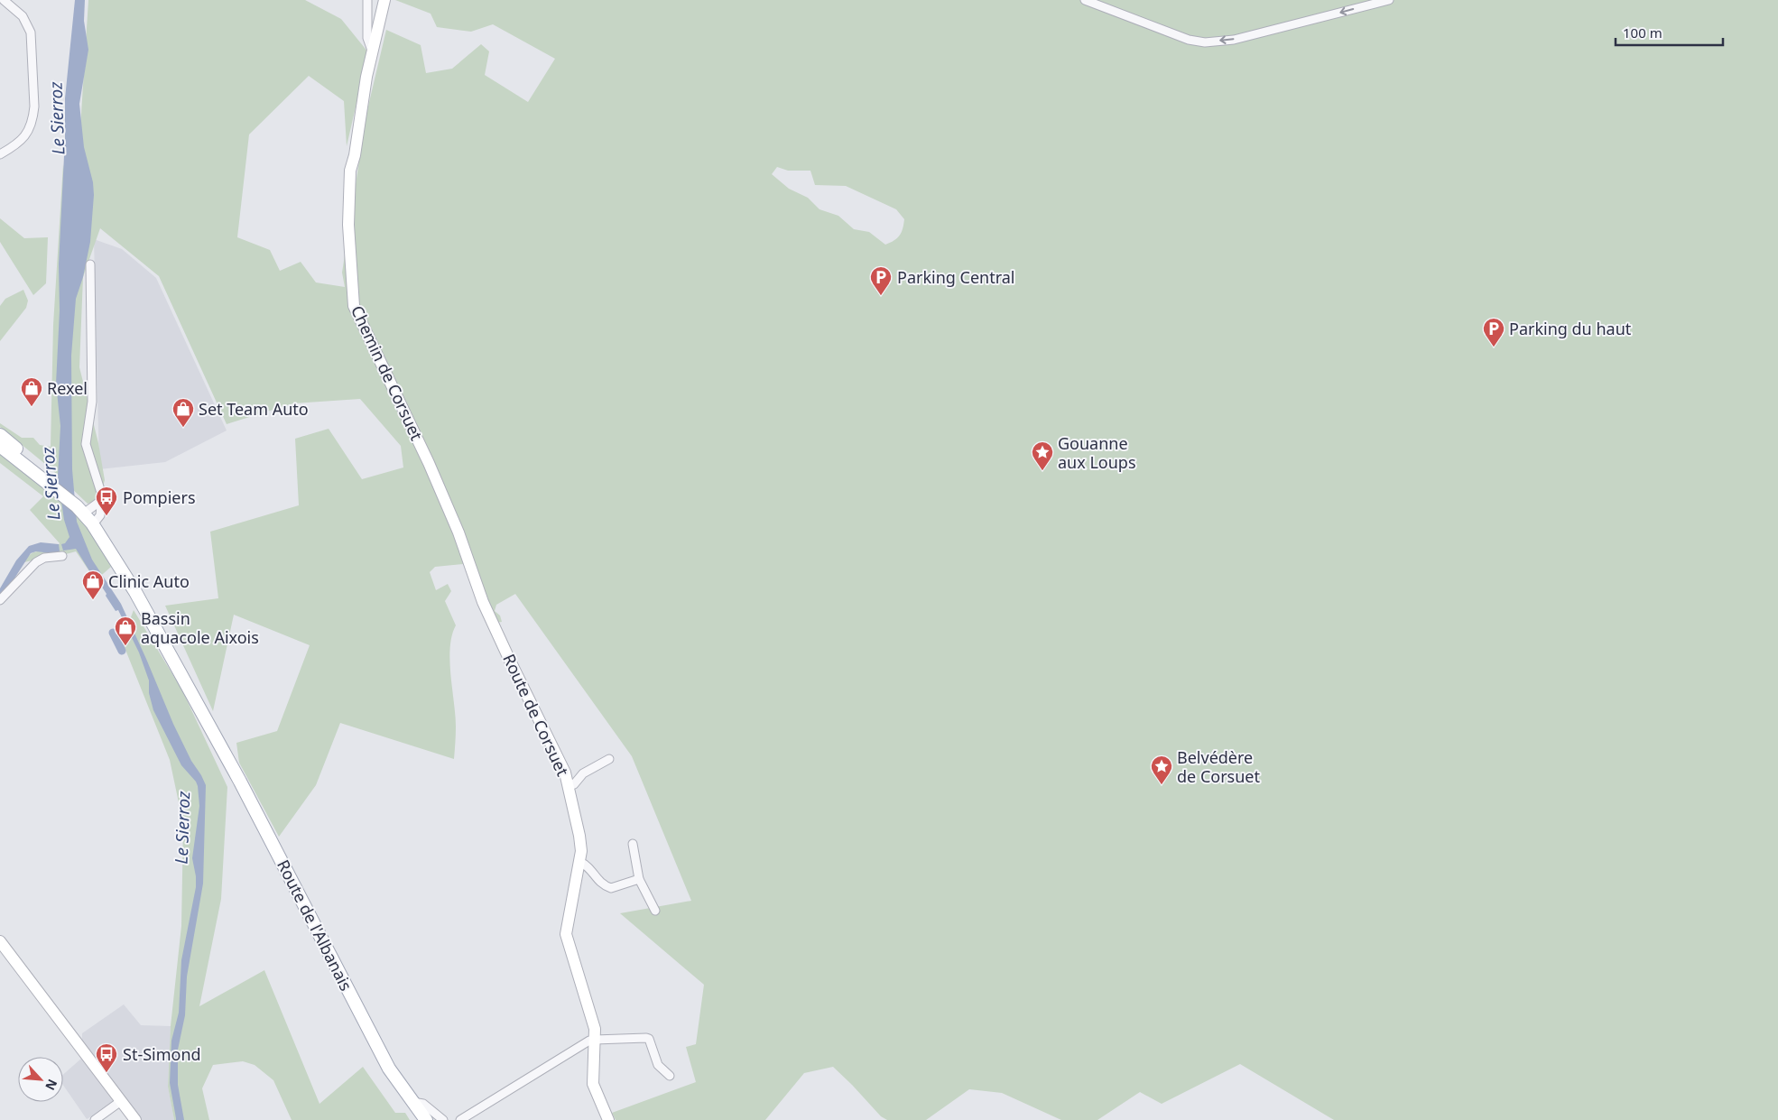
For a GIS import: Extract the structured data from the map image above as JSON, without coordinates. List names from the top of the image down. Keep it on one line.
{"streets":{"main road":["Route de l'Albanais"],"street":["Chemin de Corsuet","Route de Corsuet"]},"crossings":[["Chemin de Corsuet","Route de Corsuet"]],"water":["Le Sierroz"],"places":{"parking":["Parking Central","Parking du haut"],"shop":["Rexel","Set Team Auto","Clinic Auto","Bassin aquacole Aixois"],"place":["Gouanne aux Loups","Belvédère de Corsuet"],"bus stop":["Pompiers","St-Simond"]},"scale_bar":"100 m","north":"bottom right"}
